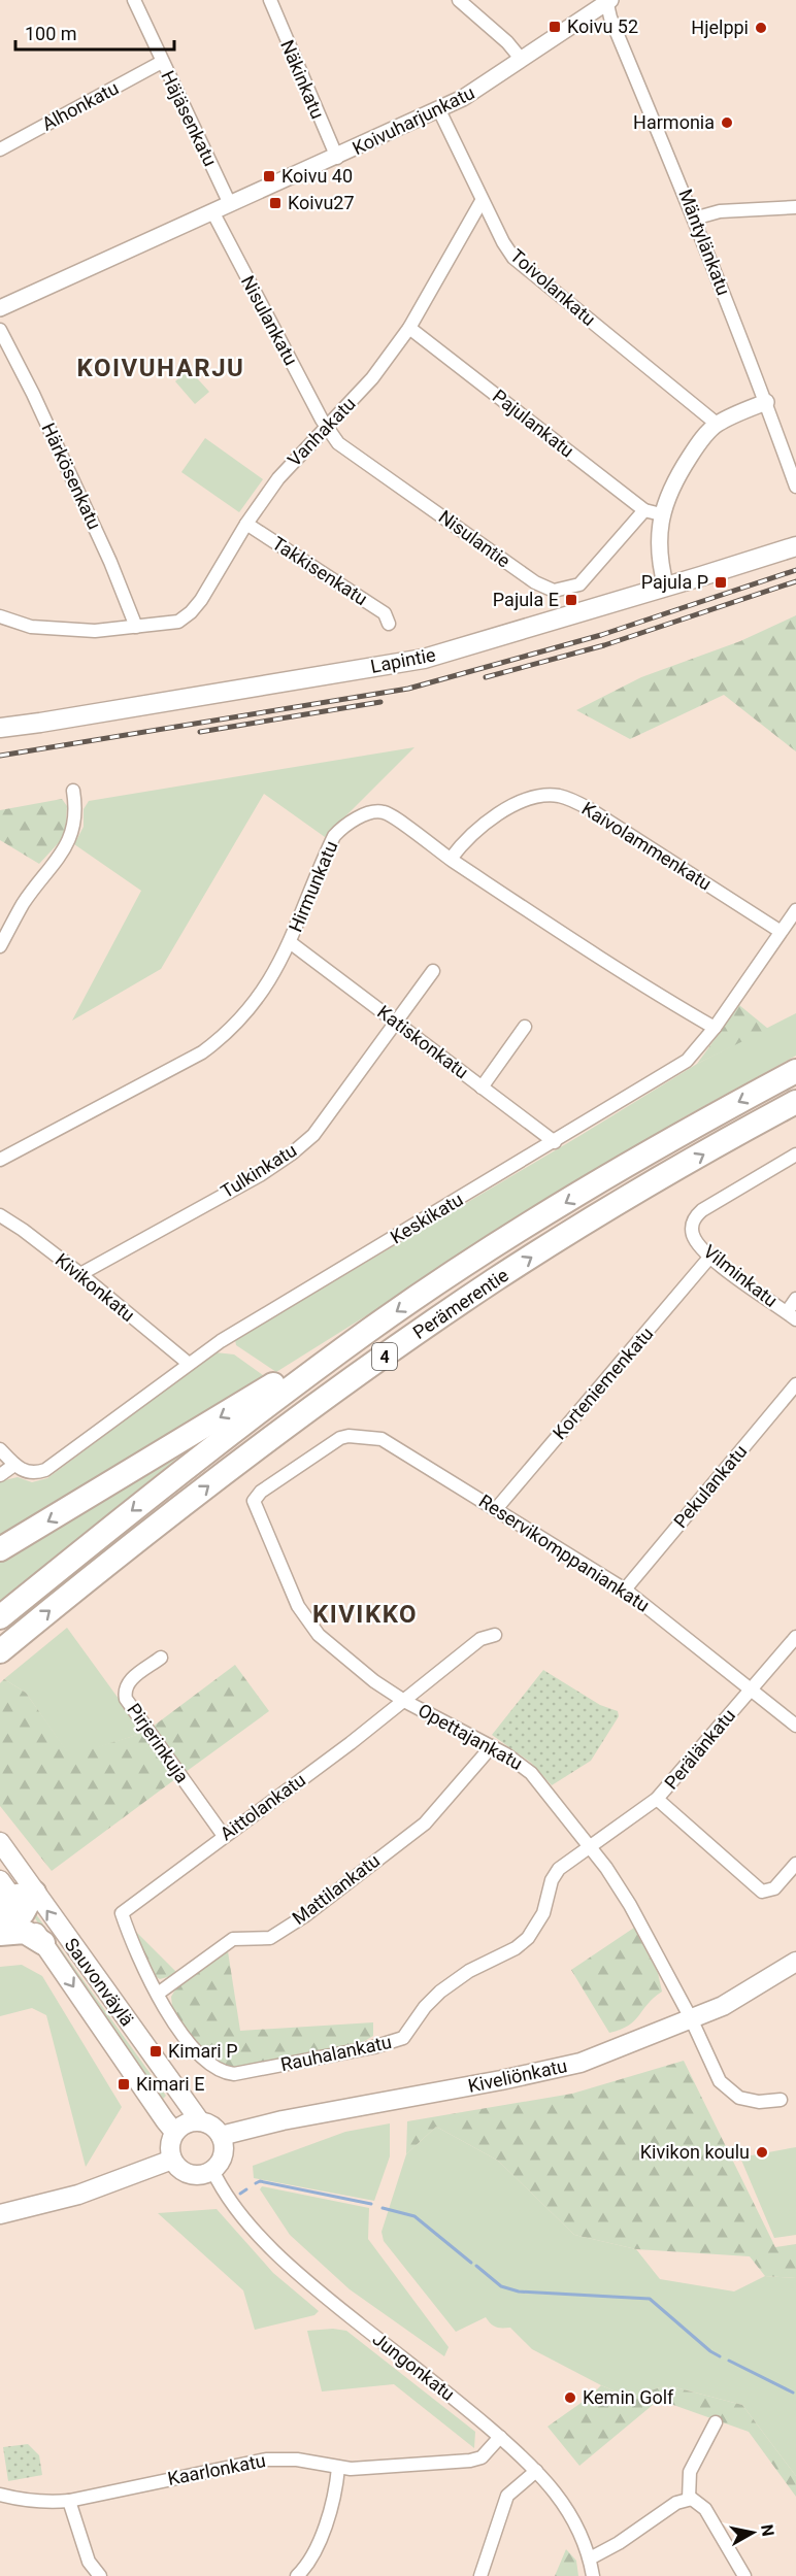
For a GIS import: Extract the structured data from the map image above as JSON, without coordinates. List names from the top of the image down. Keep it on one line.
{"streets":{"highway":["Perämerentie","4"],"main road":["Lapintie","Sauvonväylä","Kiveliönkatu"],"street":["Näkinkatu","Alhonkatu","Häjäsenkatu","Koivuharjunkatu","Mäntylänkatu","Toivolankatu","Nisulankatu","Pajulankatu","Vanhakatu","Härkösenkatu","Nisulantie","Takkisenkatu","Kaivolammenkatu","Hirmunkatu","Katiskonkatu","Tulkinkatu","Keskikatu","Vilminkatu","Kivikonkatu","Korteniemenkatu","Pekulankatu","Reservikomppaniankatu","Opettajankatu","Pirjerinkuja","Perälänkatu","Aittolankatu","Mattilankatu","Rauhalankatu","Jungonkatu","Kaarlonkatu"]},"crossings":[["Näkinkatu","Koivuharjunkatu"],["Alhonkatu","Häjäsenkatu"],["Häjäsenkatu","Koivuharjunkatu"],["Koivuharjunkatu","Mäntylänkatu"],["Koivuharjunkatu","Toivolankatu"],["Koivuharjunkatu","Nisulankatu"],["Toivolankatu","Vanhakatu"],["Nisulankatu","Vanhakatu"],["Nisulankatu","Nisulantie"],["Pajulankatu","Vanhakatu"],["Pajulankatu","Nisulantie"],["Vanhakatu","Härkösenkatu"],["Vanhakatu","Nisulantie"],["Vanhakatu","Takkisenkatu"],["Kaivolammenkatu","Hirmunkatu"],["Kaivolammenkatu","Keskikatu"],["Hirmunkatu","Katiskonkatu"],["Hirmunkatu","Keskikatu"],["Katiskonkatu","Tulkinkatu"],["Katiskonkatu","Keskikatu"],["Tulkinkatu","Kivikonkatu"],["Keskikatu","Kivikonkatu"],["Vilminkatu","Korteniemenkatu"],["Korteniemenkatu","Reservikomppaniankatu"],["Pekulankatu","Reservikomppaniankatu"],["Reservikomppaniankatu","Opettajankatu"],["Reservikomppaniankatu","Perälänkatu"],["Opettajankatu","Perälänkatu"],["Opettajankatu","Aittolankatu"],["Opettajankatu","Mattilankatu"],["Opettajankatu","Rauhalankatu"],["Opettajankatu","Kiveliönkatu"],["Pirjerinkuja","Aittolankatu"],["Perälänkatu","Rauhalankatu"],["Aittolankatu","Rauhalankatu"],["Mattilankatu","Rauhalankatu"],["Sauvonväylä","Kiveliönkatu"],["Sauvonväylä","Jungonkatu"],["Kiveliönkatu","Jungonkatu"],["Jungonkatu","Kaarlonkatu"]],"districts":["KOIVUHARJU","KIVIKKO"],"places":{"transit":["Koivu 52","Koivu 40","Koivu27","Pajula P","Pajula E","Kimari P","Kimari E"],"other":["Hjelppi","Harmonia","Kivikon koulu","Kemin Golf"]},"scale_bar":"100 m","north":"right"}
